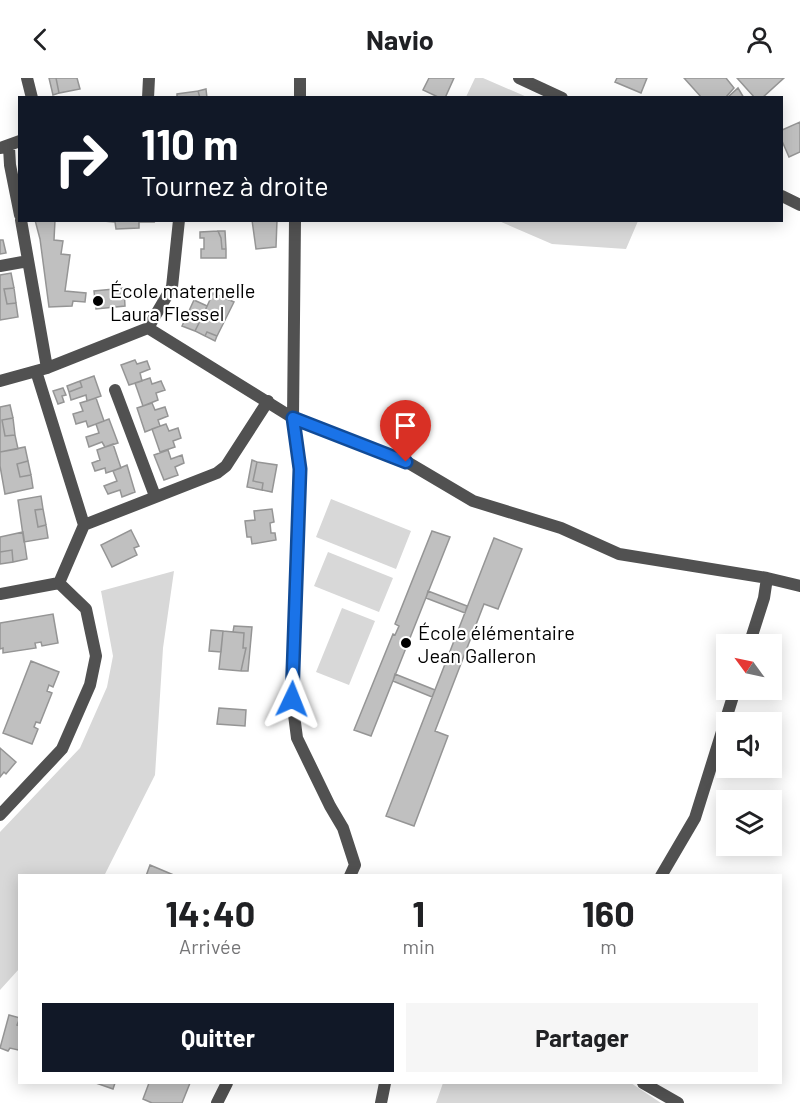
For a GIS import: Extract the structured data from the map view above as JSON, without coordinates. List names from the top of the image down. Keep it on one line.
{"places":["École maternelle Laura Flessel","École élémentaire Jean Galleron"],"north":"top left","page":{"header":"Navio","turn":["110 m","Tournez à droite"],"eta":["14:40","Arrivée","1","min","160","m"],"buttons":["Quitter","Partager"]}}
